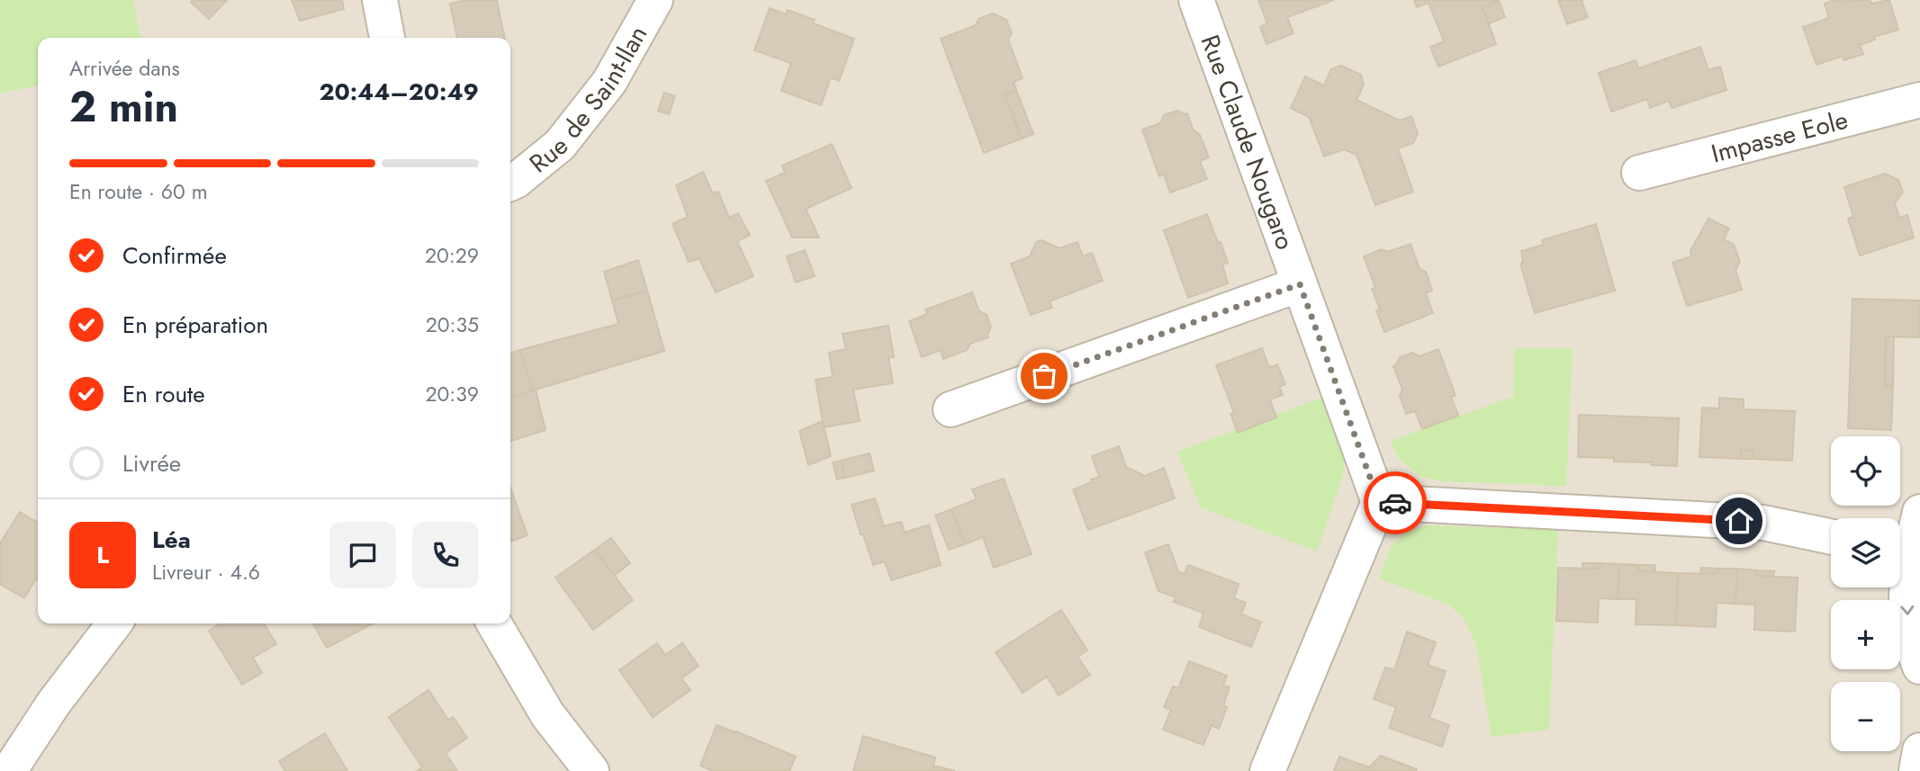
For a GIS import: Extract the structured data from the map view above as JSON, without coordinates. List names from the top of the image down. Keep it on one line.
{"streets":{"street":["Rue de Saint-Ilan","Impasse Eole","Rue Claude Nougaro"]},"page":{"heading":["2 min","Arrivée dans","20:44–20:49"],"panel":["Léa","Livreur · 4.6"],"bar":"En route · 60 m","list":[["Confirmée","20:29"],["En préparation","20:35"],["En route","20:39"],"Livrée"],"map_buttons":["+","−"],"round":"L"}}
